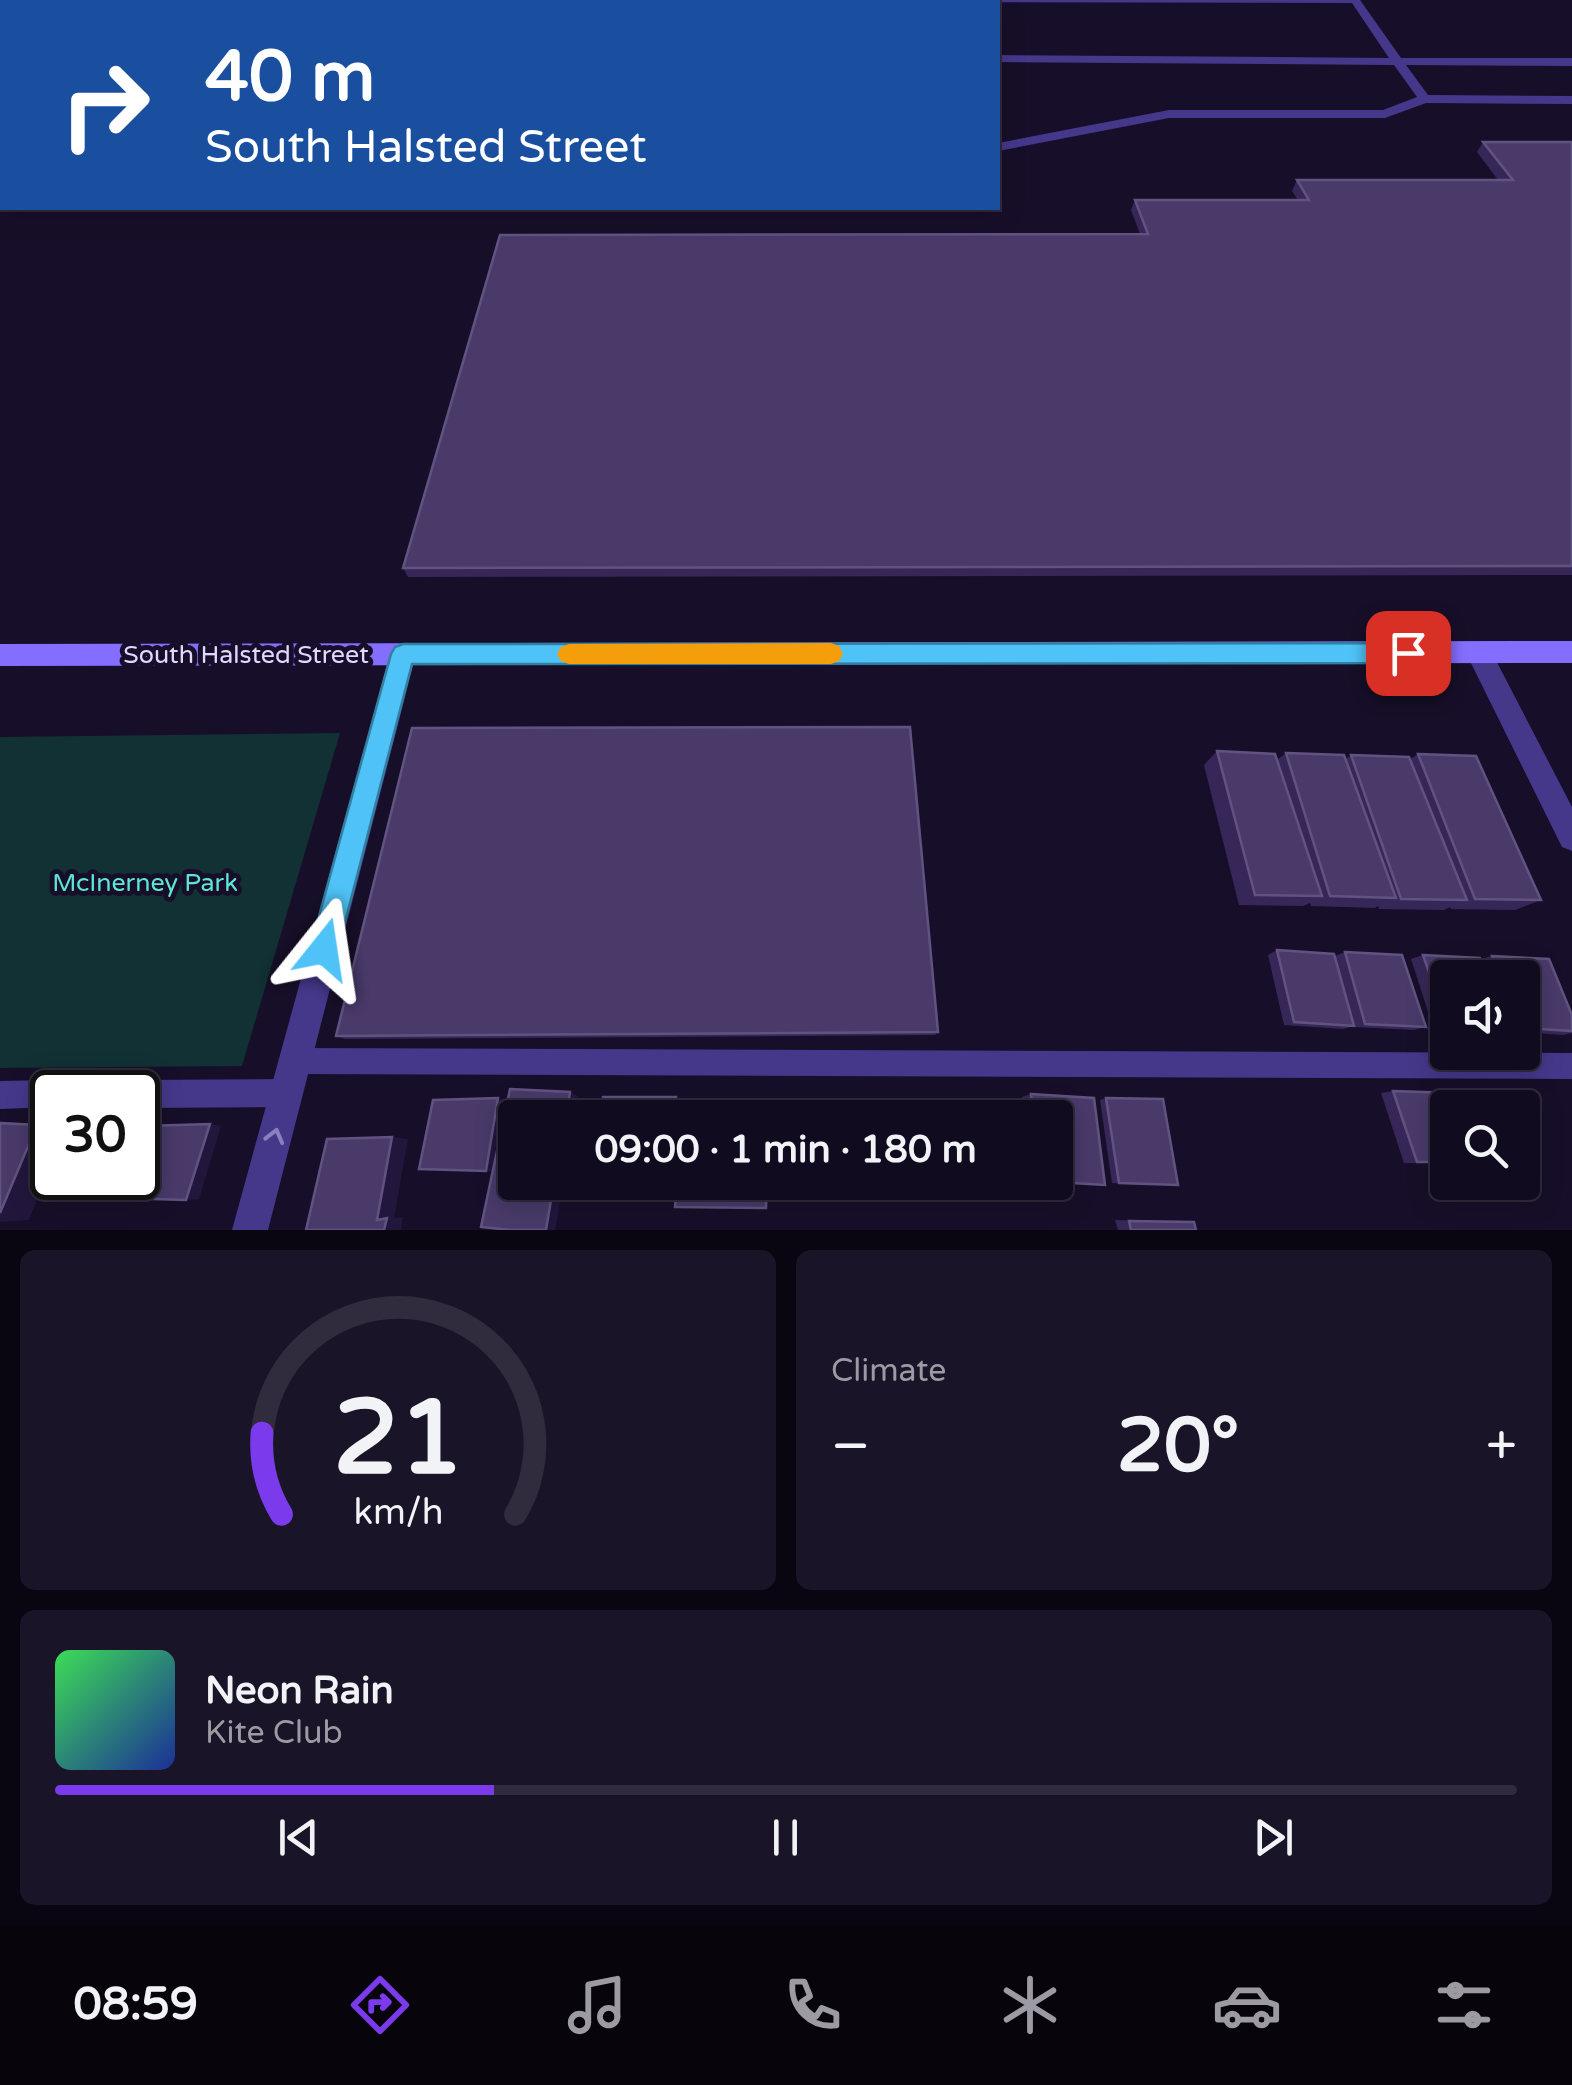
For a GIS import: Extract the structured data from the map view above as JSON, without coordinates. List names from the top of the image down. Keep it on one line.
{"streets":{"main road":["South Halsted Street"]},"parks":["McInerney Park"],"page":{"turn":["40 m","South Halsted Street"],"limit":"30","trip":"09:00 · 1 min · 180 m","tile":"Climate","heat":["−","20°","+"],"song":["Neon Rain","Kite Club"],"tabs":"08:59","gauge":["21","km/h"]}}
